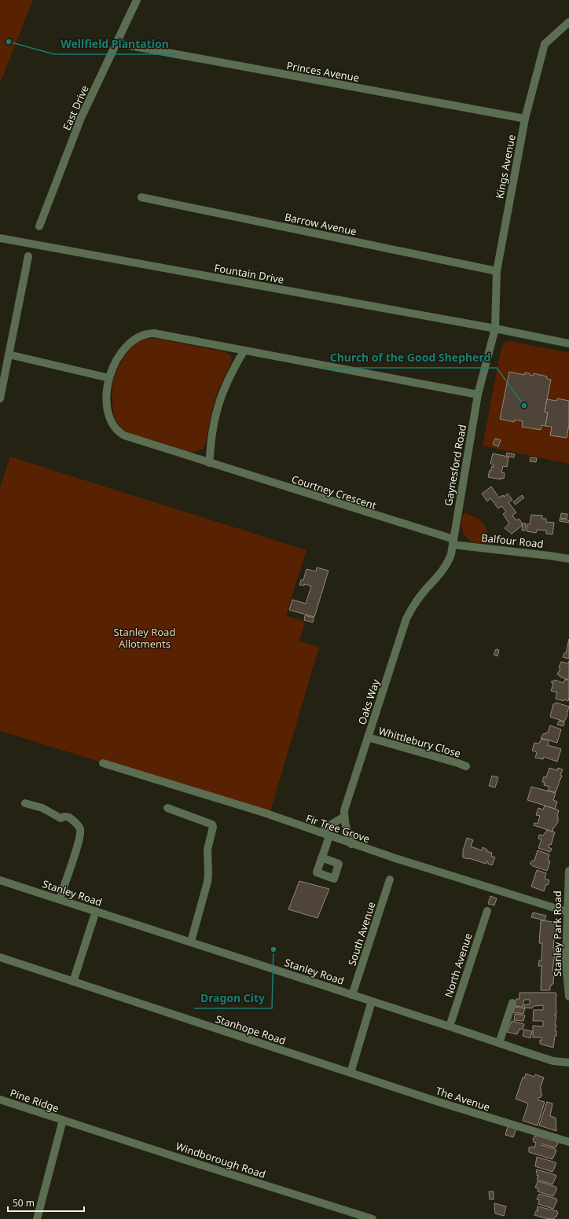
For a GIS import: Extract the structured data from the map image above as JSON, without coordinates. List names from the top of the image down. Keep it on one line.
{"streets":{"street":["Princes Avenue","East Drive","Kings Avenue","Barrow Avenue","Fountain Drive","Gaynesford Road","Courtney Crescent","Balfour Road","Oaks Way","Whittlebury Close","Fir Tree Grove","Stanley Road","South Avenue","Stanley Park Road","North Avenue","Stanhope Road","The Avenue","Pine Ridge","Windborough Road"]},"crossings":[["Princes Avenue","East Drive"],["Princes Avenue","Kings Avenue"],["Kings Avenue","Barrow Avenue"],["Kings Avenue","Fountain Drive"],["Kings Avenue","Gaynesford Road"],["Fountain Drive","Gaynesford Road"],["Gaynesford Road","Courtney Crescent"],["Gaynesford Road","Balfour Road"],["Gaynesford Road","Oaks Way"],["Courtney Crescent","Balfour Road"],["Oaks Way","Whittlebury Close"],["Oaks Way","Fir Tree Grove"],["Fir Tree Grove","Stanley Park Road"],["Stanley Road","South Avenue"],["Stanley Road","North Avenue"],["Stanhope Road","The Avenue"],["Pine Ridge","Windborough Road"]],"parks":["Stanley Road Allotments"],"places":["Wellfield Plantation","Church of the Good Shepherd","Dragon City"],"scale_bar":"50 m"}
